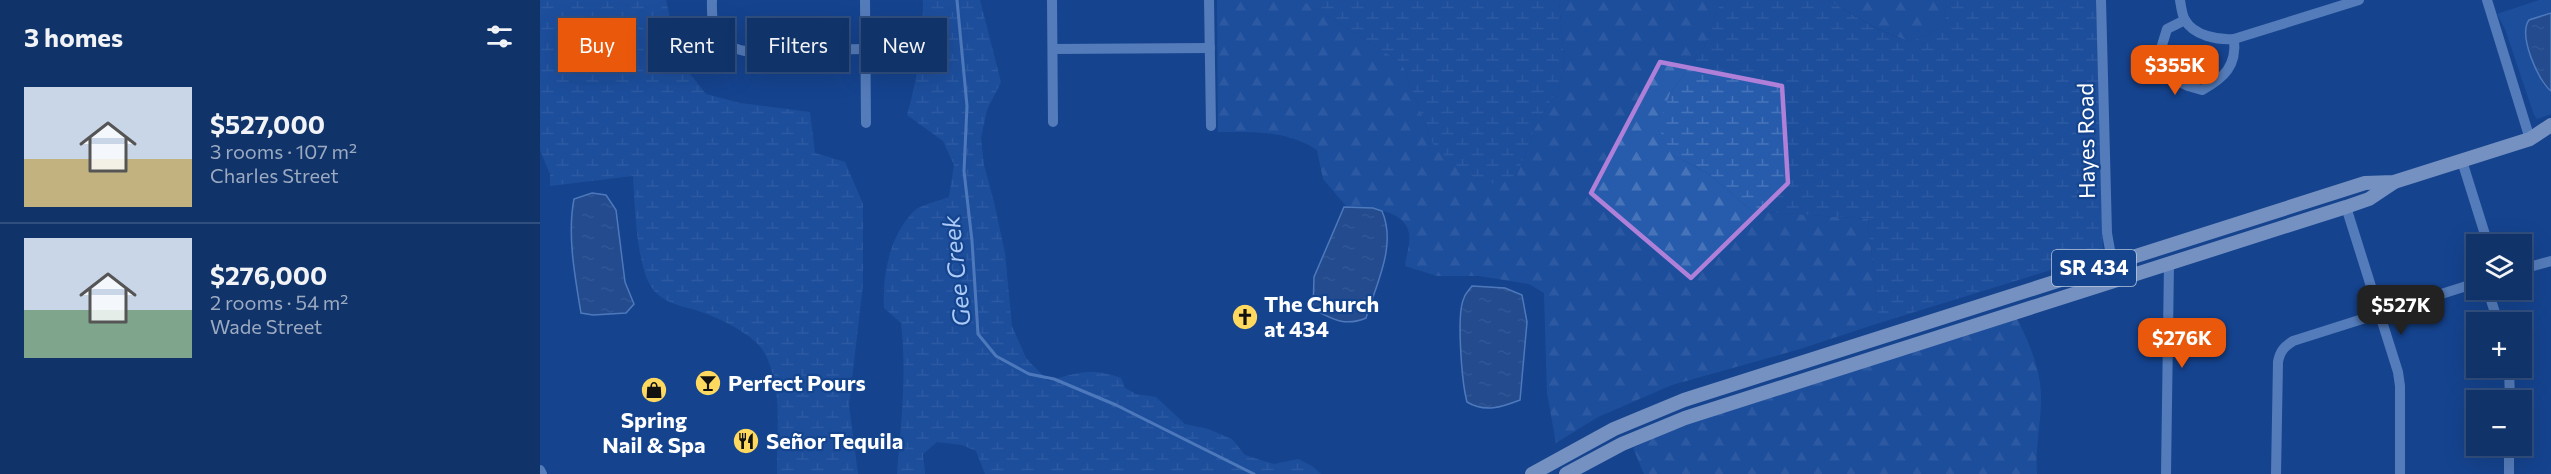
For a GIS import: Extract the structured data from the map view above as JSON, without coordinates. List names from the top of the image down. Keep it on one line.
{"streets":{"main road":["SR 434"],"street":["Hayes Road"]},"crossings":[["Hayes Road","SR 434"]],"water":["Gee Creek"],"places":{"church":["The Church at 434"],"bar":["Perfect Pours"],"shop":["Spring Nail & Spa"],"restaurant":["Señor Tequila"]},"page":{"heading":"3 homes","chip":["Buy","Rent","Filters","New"],"price":["$355K","$527K","$276K"],"list":[{"name":"$527,000","note":"3 rooms · 107 m² · Charles Street"},{"name":"$276,000","note":"2 rooms · 54 m² · Wade Street"}],"map_buttons":["+","−"]}}
